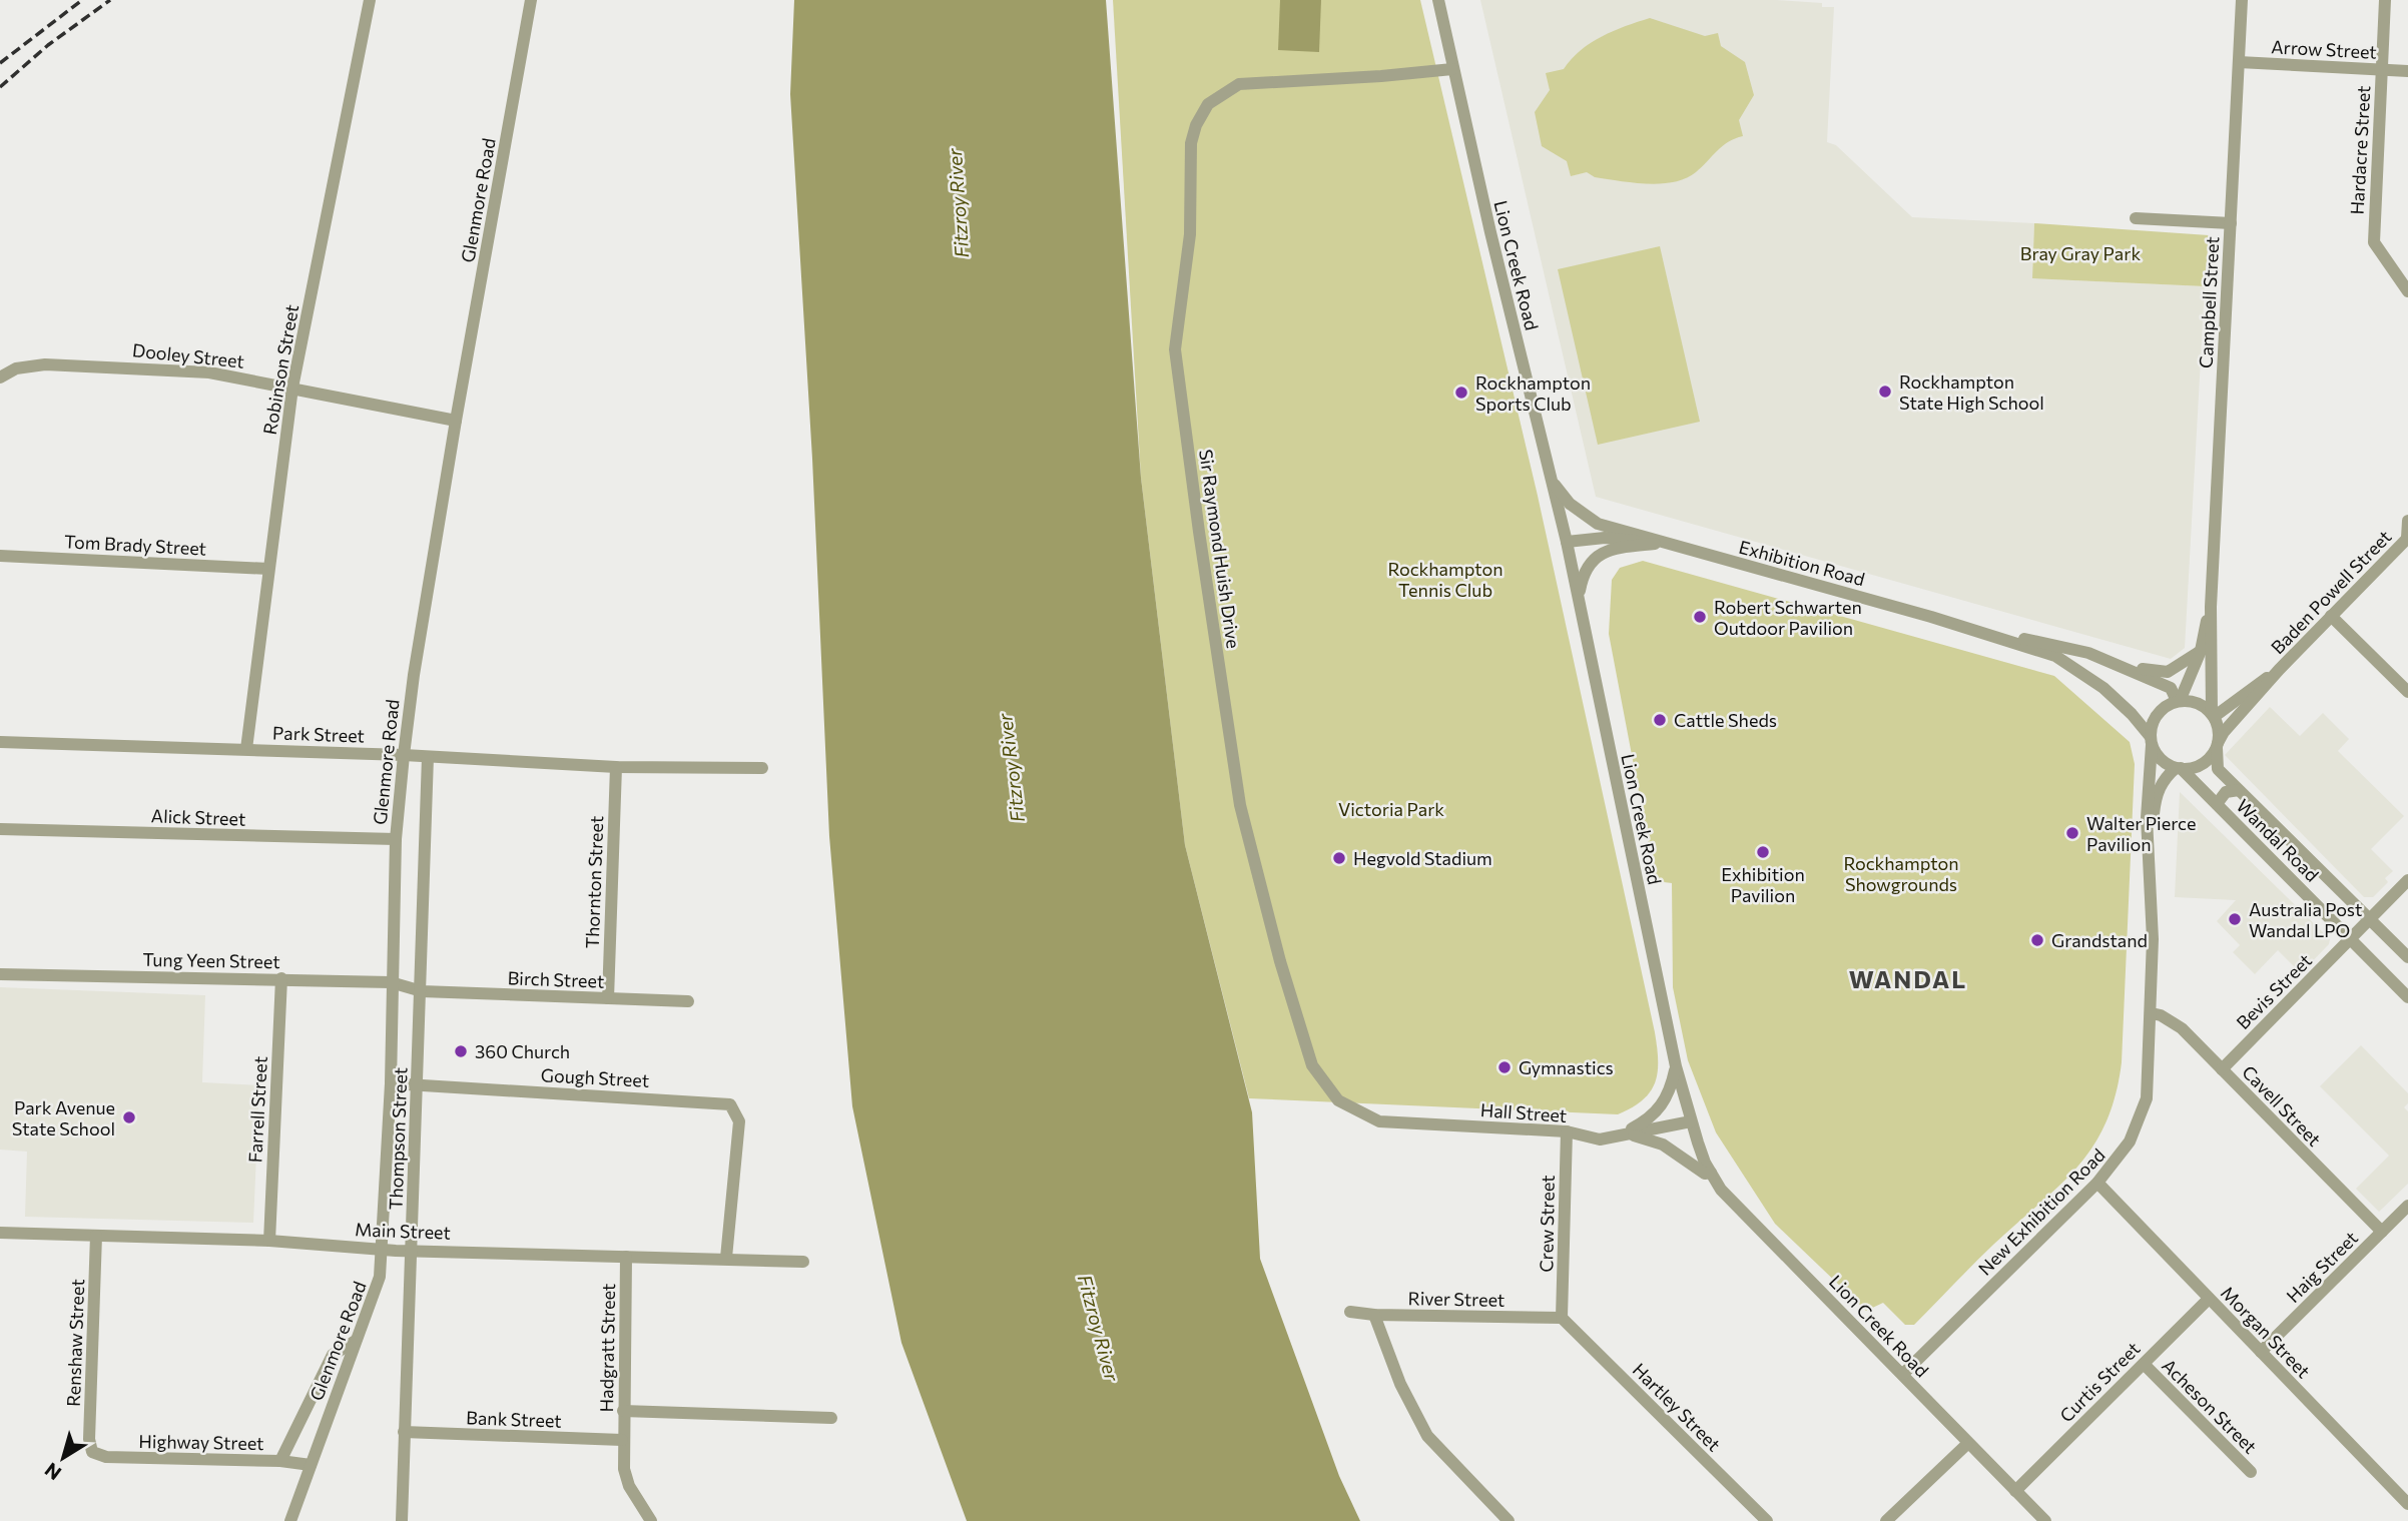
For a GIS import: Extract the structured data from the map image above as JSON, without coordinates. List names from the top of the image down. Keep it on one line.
{"streets":{"street":["Arrow Street","Hardacre Street","Glenmore Road","Lion Creek Road","Campbell Street","Dooley Street","Robinson Street","Tom Brady Street","Sir Raymond Huish Drive","Exhibition Road","Baden Powell Street","Park Street","Alick Street","Wandal Road","Thornton Street","Tung Yeen Street","Birch Street","Bevis Street","Gough Street","Cavell Street","Farrell Street","Hall Street","Thompson Street","New Exhibition Road","Crew Street","Main Street","Haig Street","River Street","Morgan Street","Renshaw Street","Hadgratt Street","Curtis Street","Acheson Street","Hartley Street","Bank Street","Highway Street"]},"crossings":[["Arrow Street","Hardacre Street"],["Arrow Street","Campbell Street"],["Glenmore Road","Dooley Street"],["Glenmore Road","Park Street"],["Glenmore Road","Alick Street"],["Glenmore Road","Tung Yeen Street"],["Glenmore Road","Gough Street"],["Glenmore Road","Main Street"],["Glenmore Road","Highway Street"],["Lion Creek Road","Sir Raymond Huish Drive"],["Lion Creek Road","Exhibition Road"],["Lion Creek Road","Hall Street"],["Lion Creek Road","New Exhibition Road"],["Lion Creek Road","Curtis Street"],["Campbell Street","Exhibition Road"],["Campbell Street","Baden Powell Street"],["Campbell Street","Wandal Road"],["Campbell Street","New Exhibition Road"],["Dooley Street","Robinson Street"],["Robinson Street","Tom Brady Street"],["Robinson Street","Park Street"],["Sir Raymond Huish Drive","Hall Street"],["Exhibition Road","Baden Powell Street"],["Exhibition Road","Wandal Road"],["Exhibition Road","New Exhibition Road"],["Baden Powell Street","Wandal Road"],["Baden Powell Street","New Exhibition Road"],["Park Street","Thornton Street"],["Park Street","Thompson Street"],["Wandal Road","Bevis Street"],["Wandal Road","New Exhibition Road"],["Thornton Street","Birch Street"],["Tung Yeen Street","Birch Street"],["Tung Yeen Street","Farrell Street"],["Tung Yeen Street","Thompson Street"],["Birch Street","Thompson Street"],["Bevis Street","Cavell Street"],["Gough Street","Thompson Street"],["Gough Street","Main Street"],["Cavell Street","New Exhibition Road"],["Cavell Street","Haig Street"],["Farrell Street","Main Street"],["Hall Street","Crew Street"],["Thompson Street","Main Street"],["Thompson Street","Bank Street"],["New Exhibition Road","Morgan Street"],["Crew Street","River Street"],["Crew Street","Hartley Street"],["Main Street","Renshaw Street"],["Main Street","Hadgratt Street"],["Haig Street","Morgan Street"],["River Street","Hartley Street"],["Morgan Street","Curtis Street"],["Renshaw Street","Highway Street"],["Hadgratt Street","Bank Street"],["Curtis Street","Acheson Street"]],"districts":["WANDAL"],"water":["Fitzroy River"],"parks":["Bray Gray Park","Rockhampton Tennis Club","Victoria Park","Rockhampton Showgrounds"],"places":["Rockhampton State High School","Rockhampton Sports Club","Robert Schwarten Outdoor Pavilion","Cattle Sheds","Walter Pierce Pavilion","Exhibition Pavilion","Hegvold Stadium","Australia Post Wandal LPO","Grandstand","360 Church","Gymnastics","Park Avenue State School"],"north":"bottom left"}
